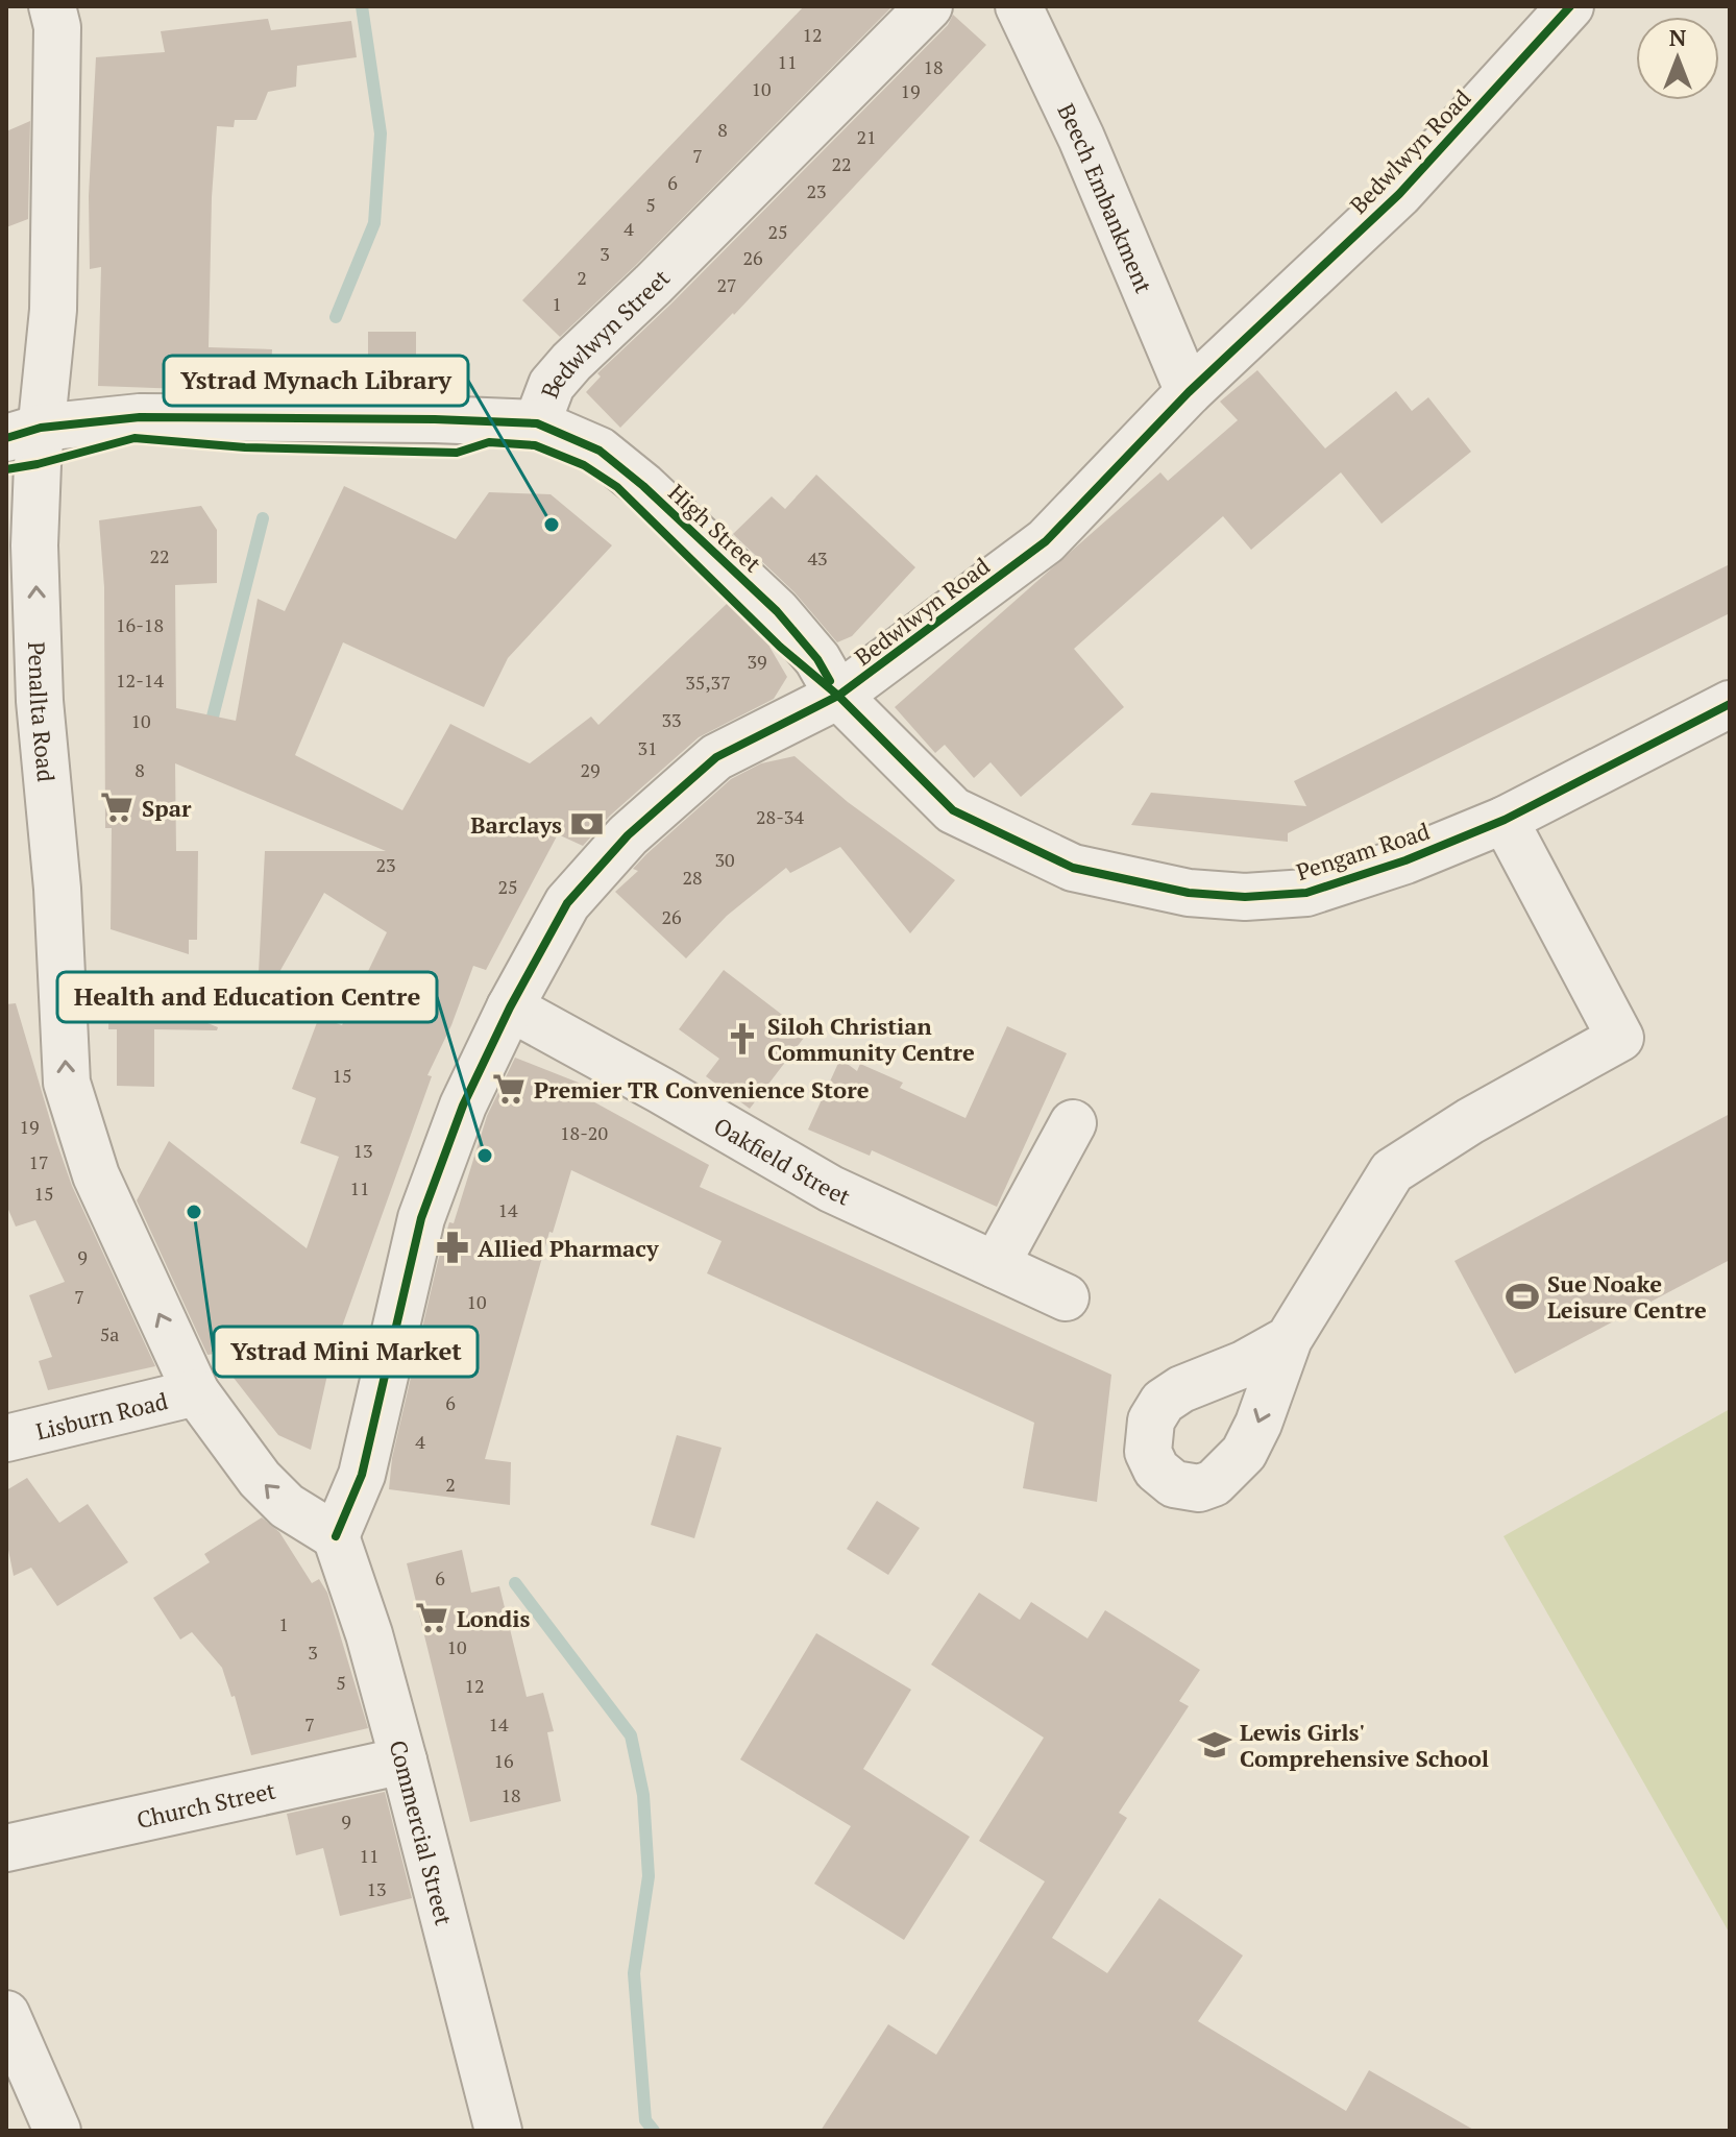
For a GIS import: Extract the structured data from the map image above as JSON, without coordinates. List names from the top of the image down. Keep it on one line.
{"streets":{"street":["Bedwlwyn Road","Beech Embankment","Bedwlwyn Street","High Street","Penallta Road","Pengam Road","Oakfield Street","Lisburn Road","Church Street","Commercial Street"]},"crossings":[["Bedwlwyn Road","Beech Embankment"],["Bedwlwyn Road","High Street"],["Bedwlwyn Road","Penallta Road"],["Bedwlwyn Road","Pengam Road"],["Bedwlwyn Road","Oakfield Street"],["Bedwlwyn Road","Commercial Street"],["Bedwlwyn Street","High Street"],["Bedwlwyn Street","Penallta Road"],["High Street","Pengam Road"],["Penallta Road","Lisburn Road"],["Penallta Road","Commercial Street"],["Church Street","Commercial Street"]],"one_way":["Penallta Road"],"places":{"other":["Ystrad Mynach Library","Health and Education Centre","Ystrad Mini Market"],"supermarket":["Spar","Premier TR Convenience Store","Londis"],"bank":["Barclays"],"church":["Siloh Christian Community Centre"],"pharmacy":["Allied Pharmacy"],"sports":["Sue Noake Leisure Centre"],"school or university":["Lewis Girls' Comprehensive School"]},"house_numbers":["12","11","18","10","19","8","21","7","22","6","23","5","4","25","3","26","2","27","1","22","43","16-18","39","12-14","35,37","33","10","31","8","29","28-34","30","23","28","25","26","15","19","18-20","13","17","11","15","14","9","7","10","5a","6","4","2","6","1","10","3","5","12","7","14","16","18","9","11","13"],"north":"top"}
